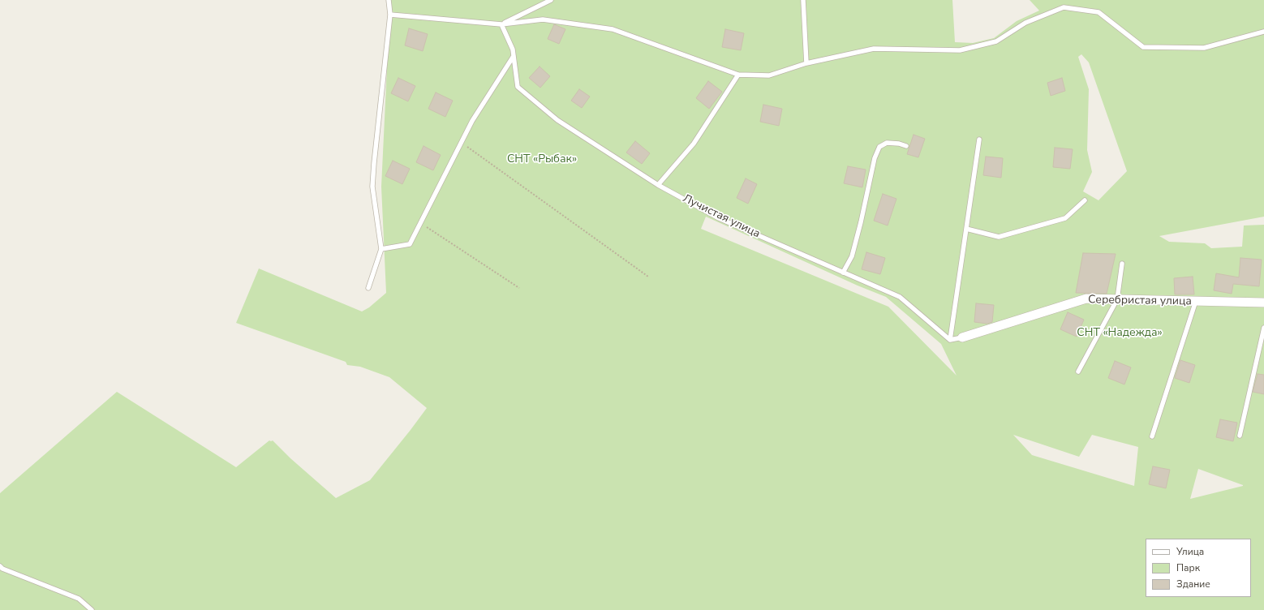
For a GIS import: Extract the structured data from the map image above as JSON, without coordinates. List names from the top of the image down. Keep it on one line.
{"streets":{"street":["Серебристая улица"],"lane":["Лучистая улица"]},"parks":["СНТ «Рыбак»","СНТ «Надежда»"],"legend":["Улица","Парк","Здание"]}
